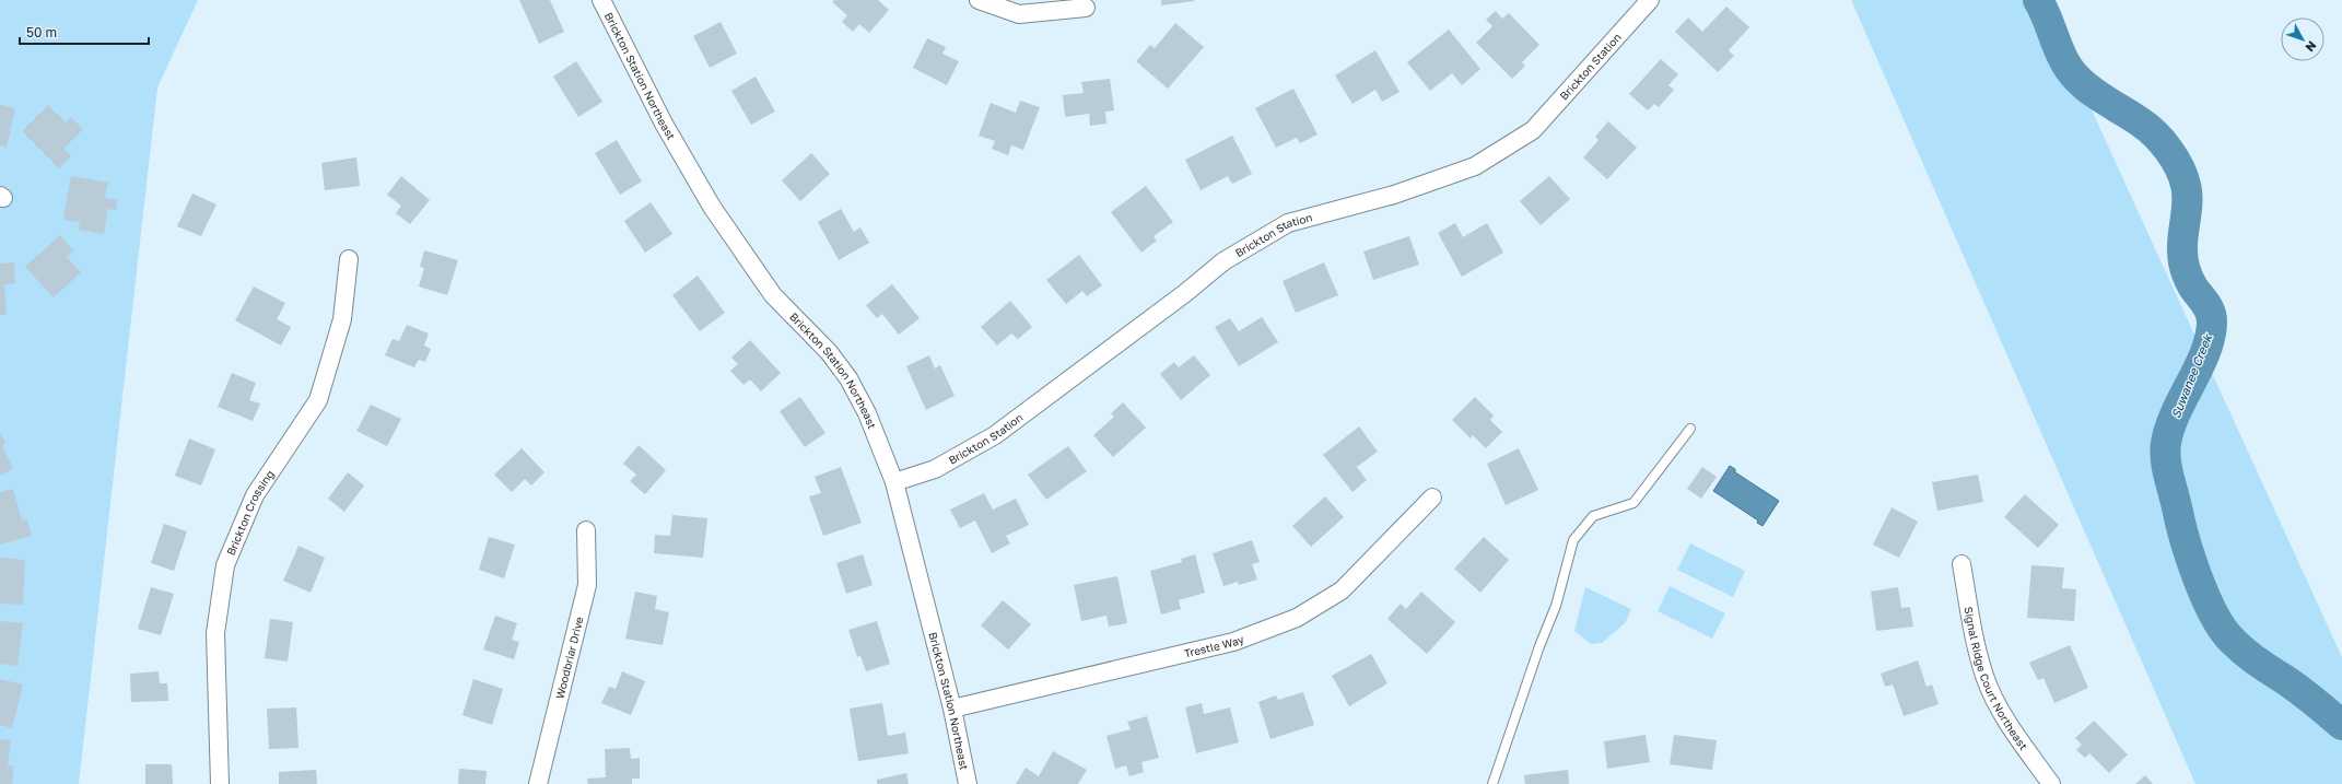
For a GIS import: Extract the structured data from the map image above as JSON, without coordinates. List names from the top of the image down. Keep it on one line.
{"streets":{"street":["Brickton Station","Brickton Station Northeast","Brickton Crossing","Trestle Way","Woodbriar Drive","Signal Ridge Court Northeast"]},"crossings":[["Brickton Station","Brickton Station Northeast"],["Brickton Station Northeast","Trestle Way"]],"water":["Suwanee Creek"],"scale_bar":"50 m","north":"bottom right"}
